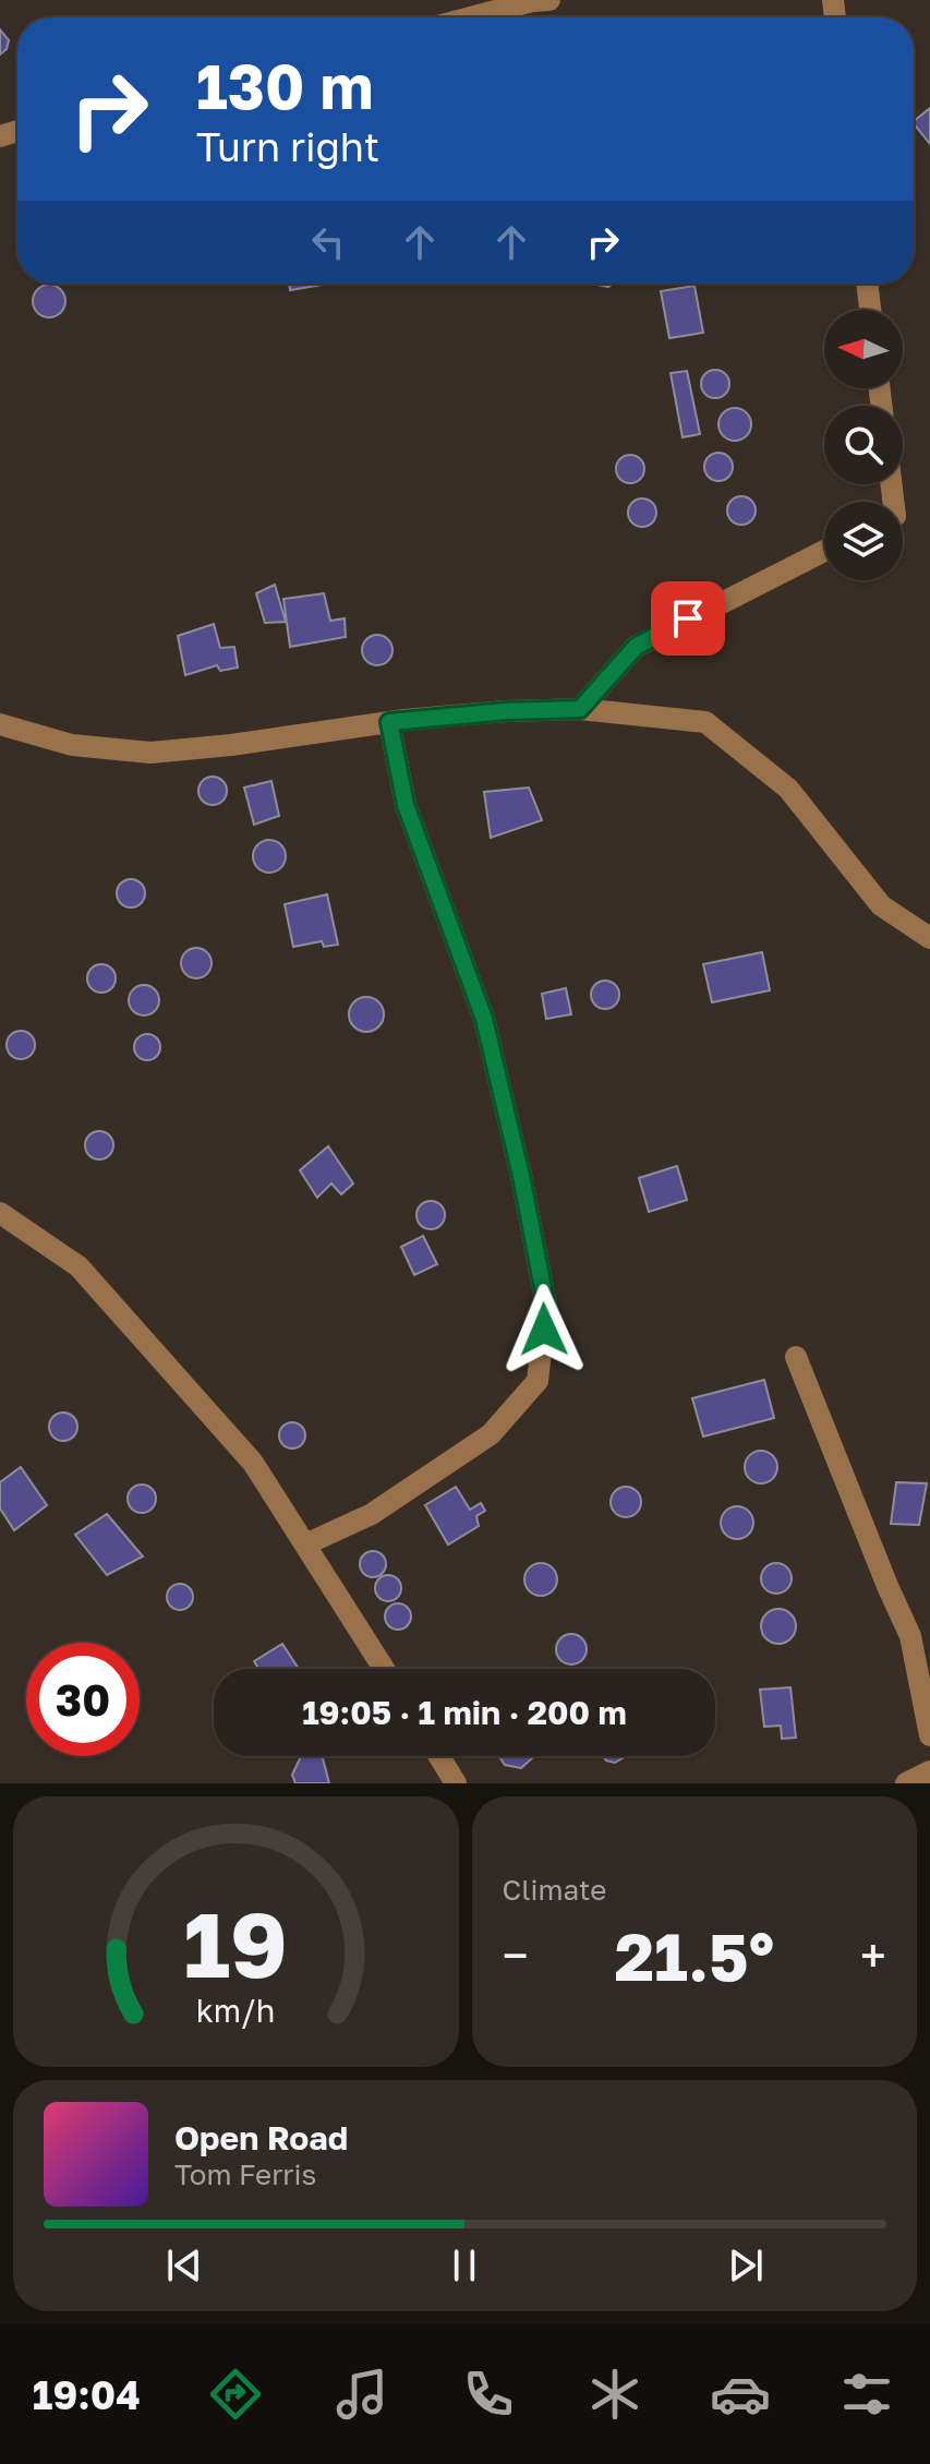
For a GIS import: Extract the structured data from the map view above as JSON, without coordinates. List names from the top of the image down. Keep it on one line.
{"north":"left","page":{"turn":["130 m","Turn right"],"limit":"30","trip":"19:05 · 1 min · 200 m","tile":"Climate","heat":["−","21.5°","+"],"song":["Open Road","Tom Ferris"],"tabs":"19:04","gauge":["19","km/h"]}}
